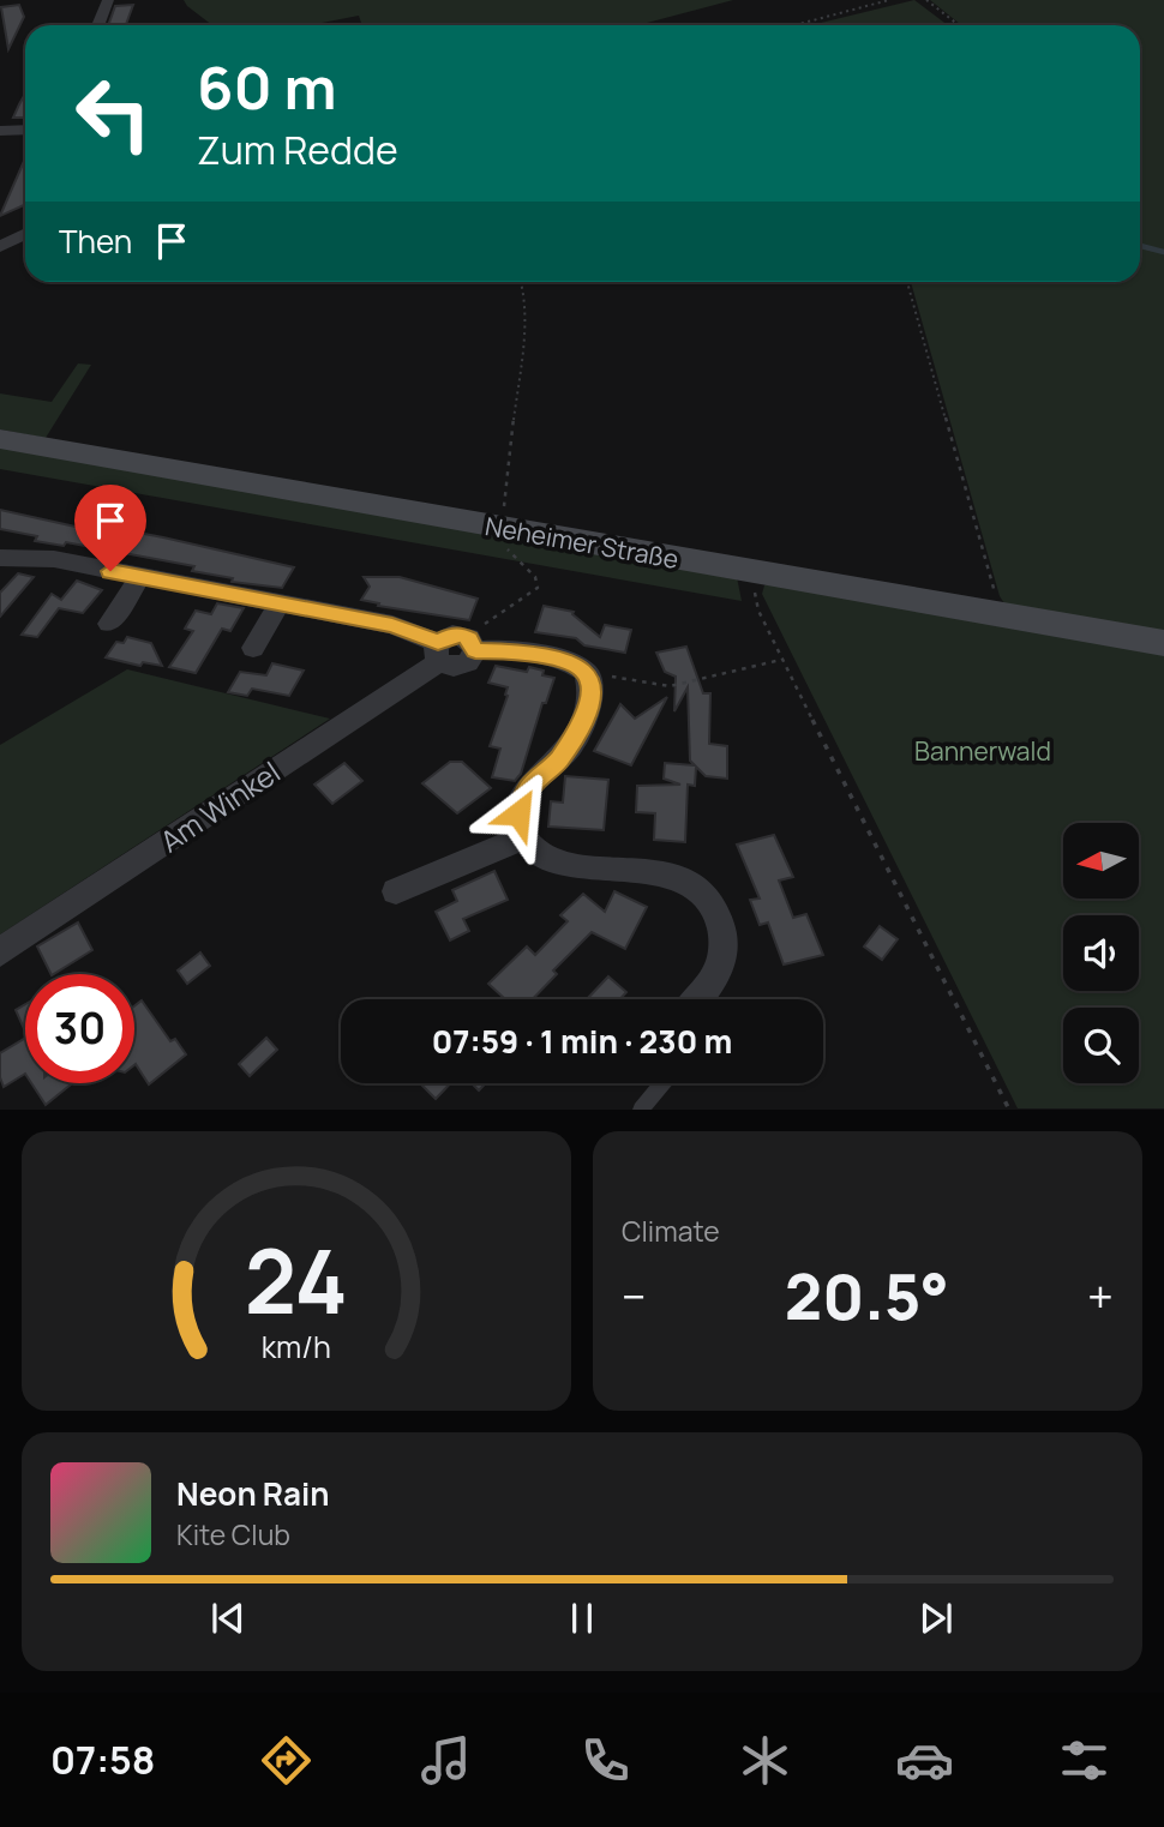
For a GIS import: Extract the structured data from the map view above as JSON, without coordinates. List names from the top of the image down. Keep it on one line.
{"streets":{"main road":["Neheimer Straße"],"street":["Am Winkel"]},"parks":["Bannerwald"],"north":"left","page":{"turn":["60 m","Zum Redde"],"then":"Then","limit":"30","trip":"07:59 · 1 min · 230 m","tile":"Climate","heat":["−","20.5°","+"],"song":["Neon Rain","Kite Club"],"tabs":"07:58","gauge":["24","km/h"]}}
